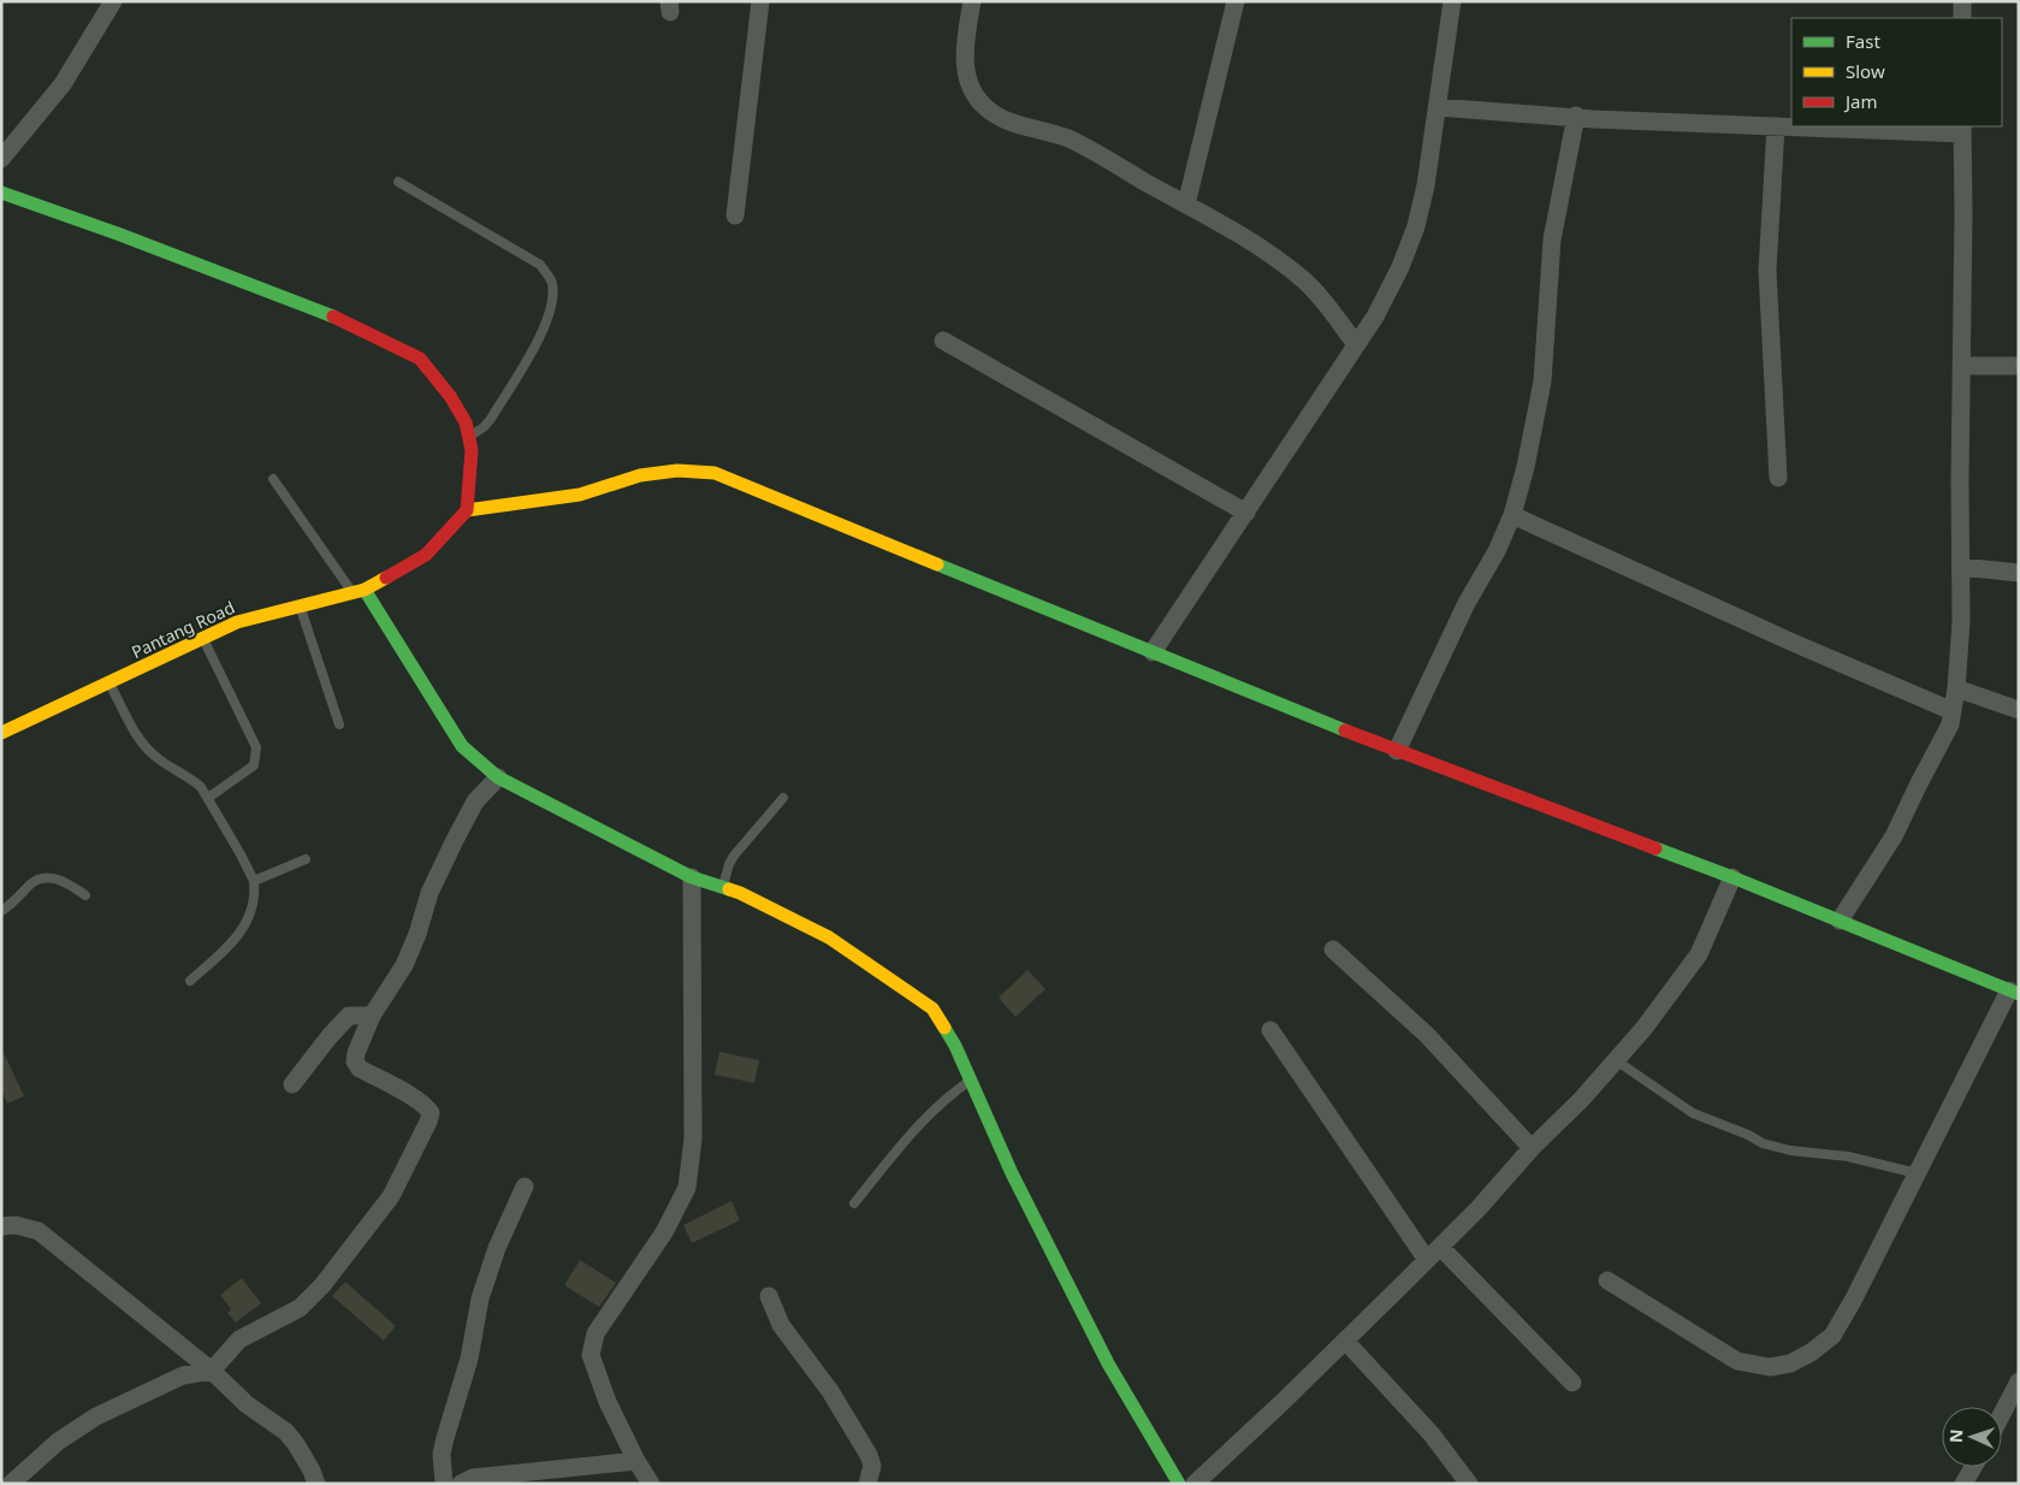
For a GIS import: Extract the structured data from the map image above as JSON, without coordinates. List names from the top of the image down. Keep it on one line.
{"streets":{"street":["Pantang Road"]},"legend":["Fast","Slow","Jam"],"north":"left"}
